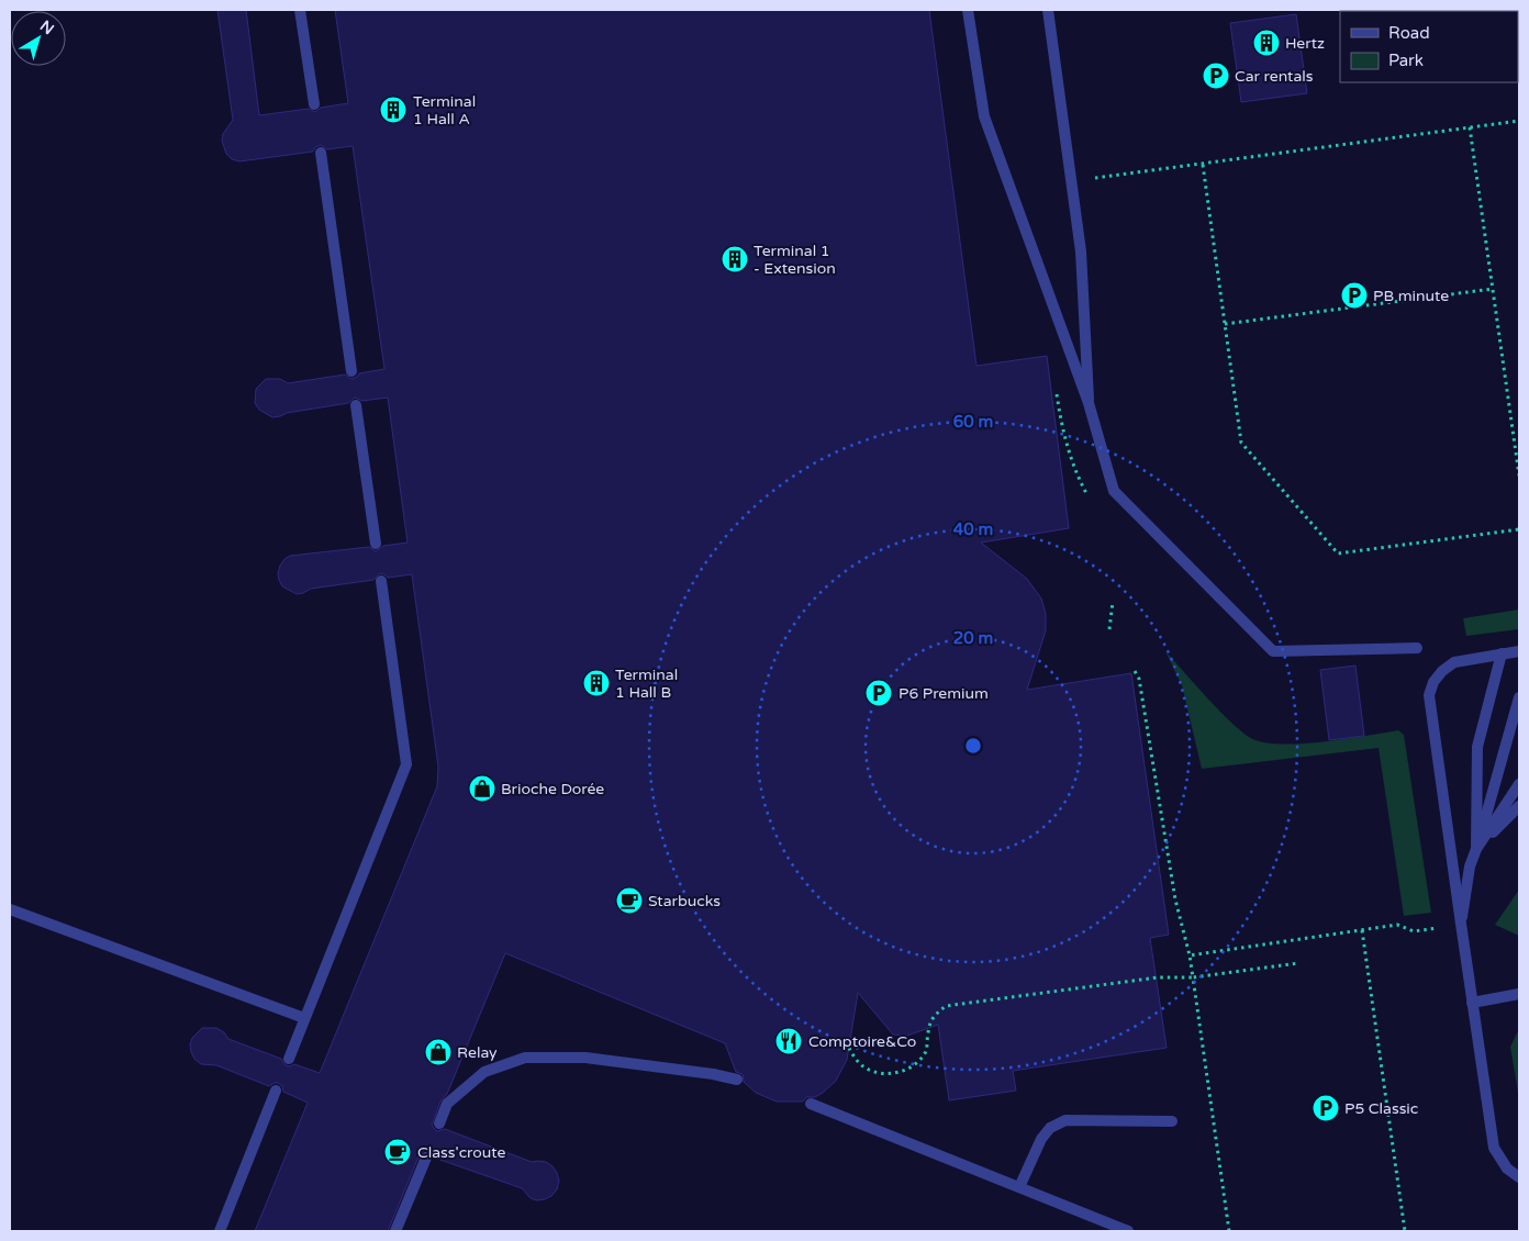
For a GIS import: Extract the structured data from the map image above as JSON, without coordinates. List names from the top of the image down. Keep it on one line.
{"places":{"building":["Hertz","Terminal 1 Hall A","Terminal 1 - Extension","Terminal 1 Hall B"],"parking":["Car rentals","PB minute","P6 Premium","P5 Classic"],"shop":["Brioche Dorée","Relay"],"cafe":["Starbucks","Class'croute"],"restaurant":["Comptoire&Co"]},"legend":["Road","Park"],"north":"top right","rings":["60 m","40 m","20 m"]}
